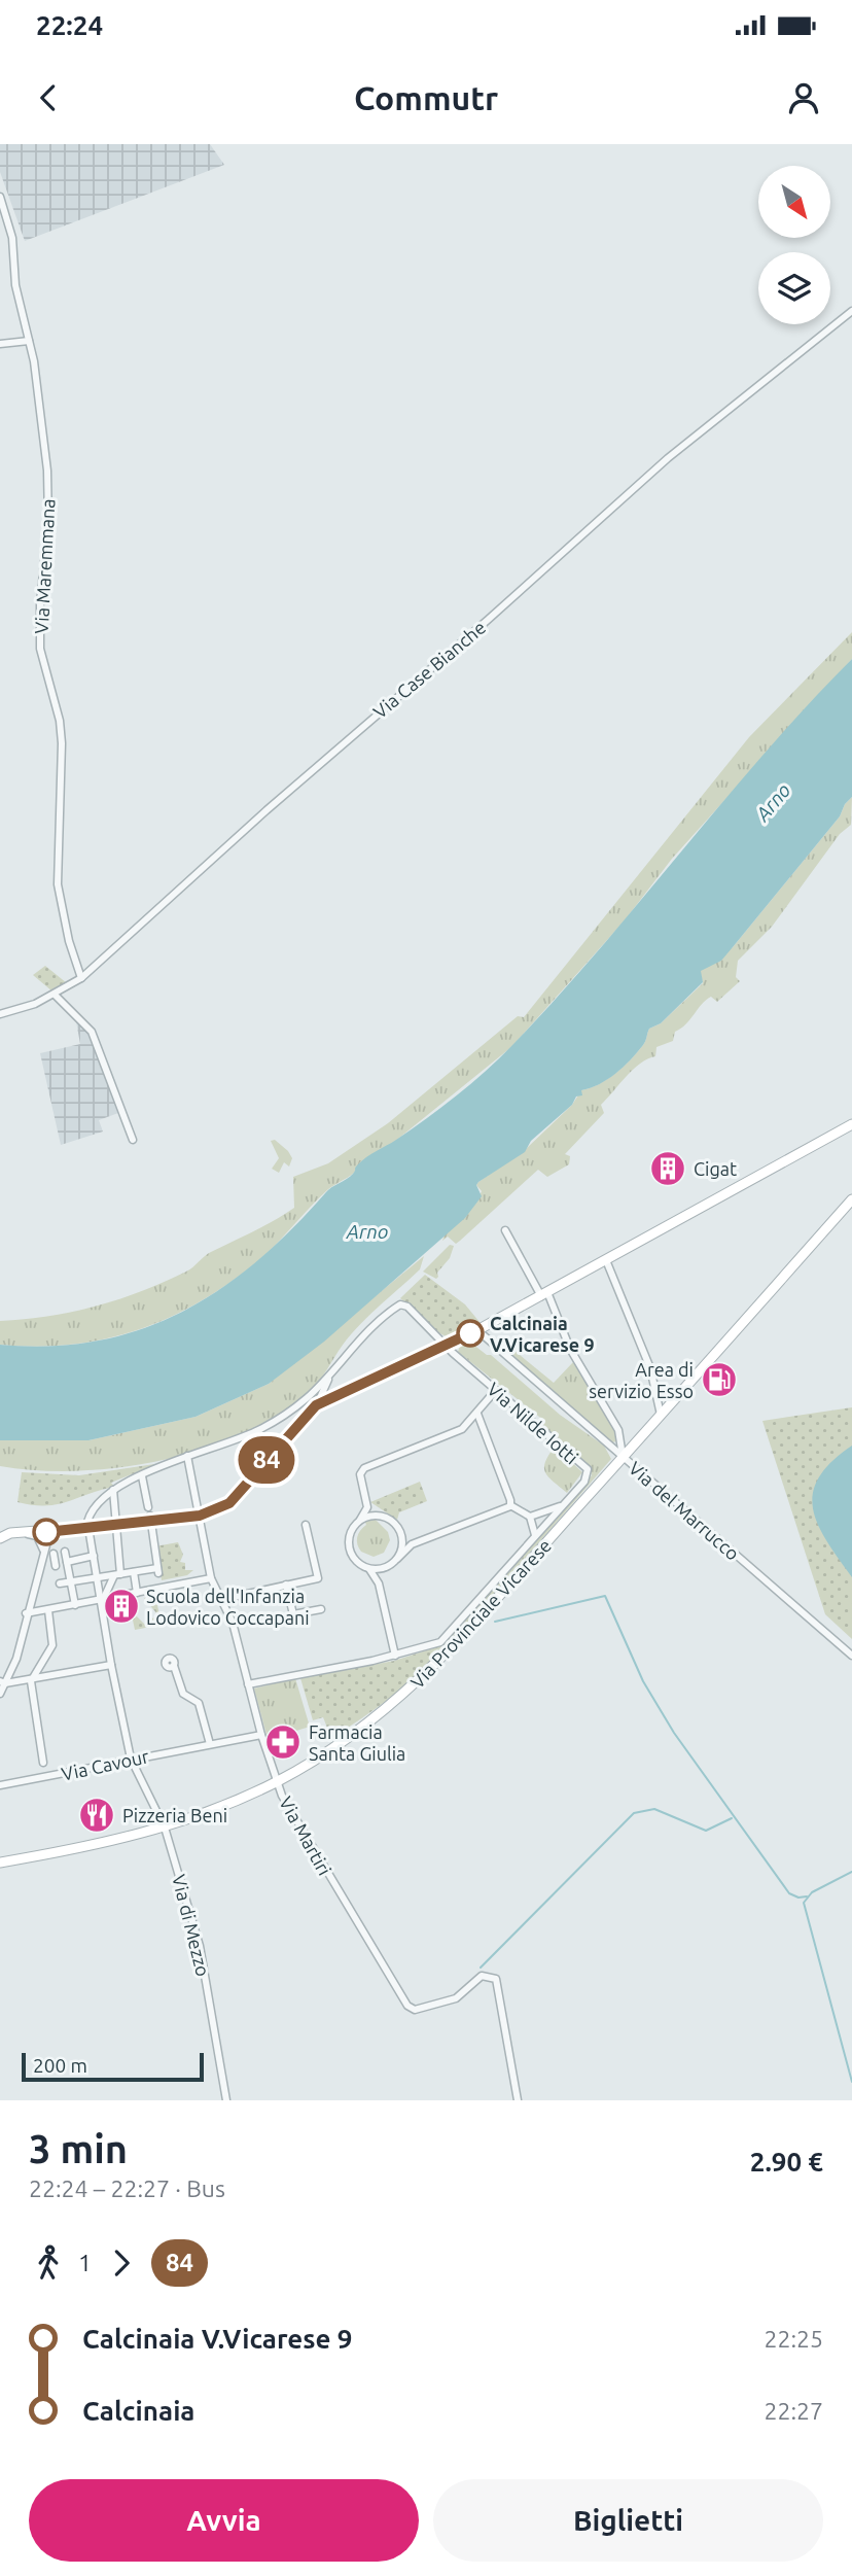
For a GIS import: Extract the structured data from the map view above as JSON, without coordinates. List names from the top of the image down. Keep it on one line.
{"streets":{"main road":["Via Provinciale Vicarese"],"street":["Via Maremmana","Via Case Bianche","Via Nilde Iotti","Via del Marrucco","Via Cavour","Via Martiri","Via di Mezzo"]},"crossings":[["Via Maremmana","Via Case Bianche"],["Via Nilde Iotti","Via Martiri"],["Via del Marrucco","Via Provinciale Vicarese"],["Via Provinciale Vicarese","Via Martiri"],["Via Provinciale Vicarese","Via di Mezzo"],["Via Cavour","Via Martiri"],["Via Cavour","Via di Mezzo"]],"water":["Arno"],"places":{"building":["Cigat","Scuola dell'Infanzia Lodovico Coccapani"],"other":["Calcinaia V.Vicarese 9"],"fuel station":["Area di servizio Esso"],"pharmacy":["Farmacia Santa Giulia"],"restaurant":["Pizzeria Beni"]},"lines":["bus line 84"],"scale_bar":"200 m","north":"bottom right","page":{"status":"22:24","header":"Commutr","on_map":"84","scale":"200 m","heading":["3 min","22:24 – 22:27 · Bus","2.90 €"],"legs":["1","84"],"list":[{"name":"Calcinaia V.Vicarese 9","value":"22:25"},{"name":"Calcinaia","value":"22:27"}],"buttons":["Avvia","Biglietti"]}}
